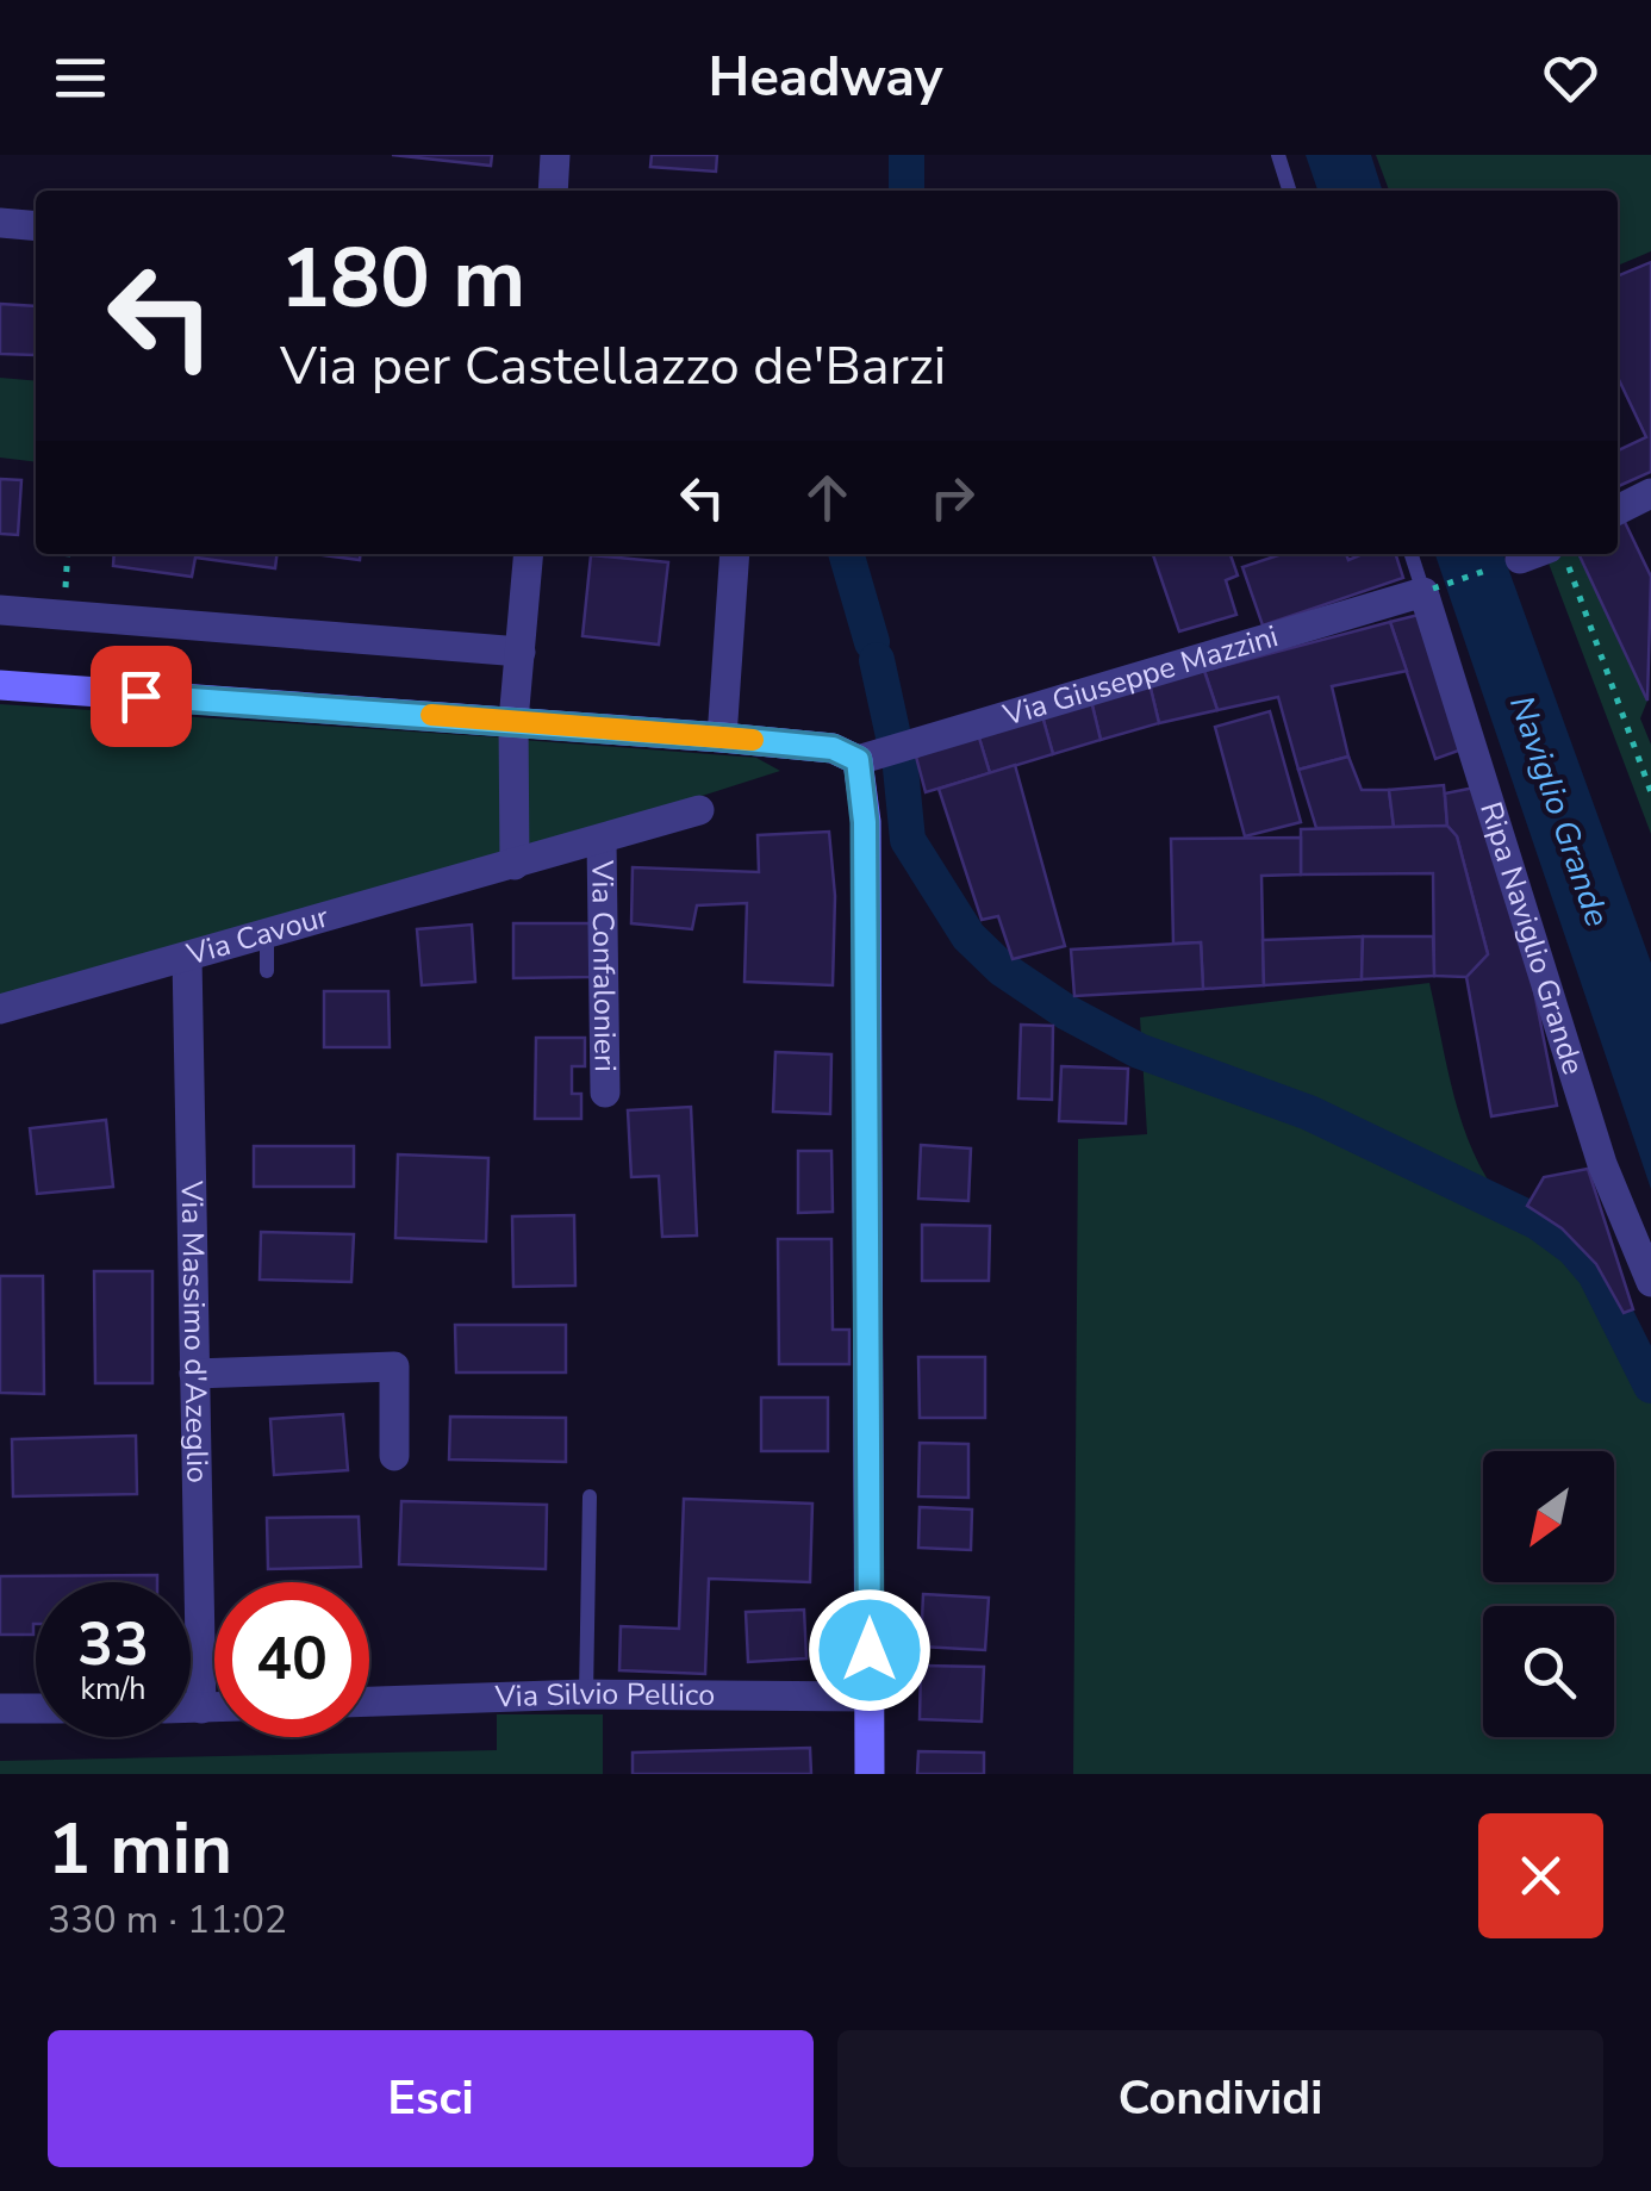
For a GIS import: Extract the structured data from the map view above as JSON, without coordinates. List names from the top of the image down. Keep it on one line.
{"streets":{"street":["Via Giuseppe Mazzini","Via Cavour","Ripa Naviglio Grande","Via Confalonieri","Via Massimo d'Azeglio","Via Silvio Pellico"]},"crossings":[["Via Giuseppe Mazzini","Ripa Naviglio Grande"],["Via Cavour","Via Confalonieri"],["Via Cavour","Via Massimo d'Azeglio"]],"water":["Naviglio Grande"],"north":"bottom left","page":{"header":"Headway","turn":["180 m","Via per Castellazzo de'Barzi"],"speed":"33 km/h","limit":"40","heading":["1 min","330 m · 11:02"],"buttons":["Esci","Condividi"]}}
